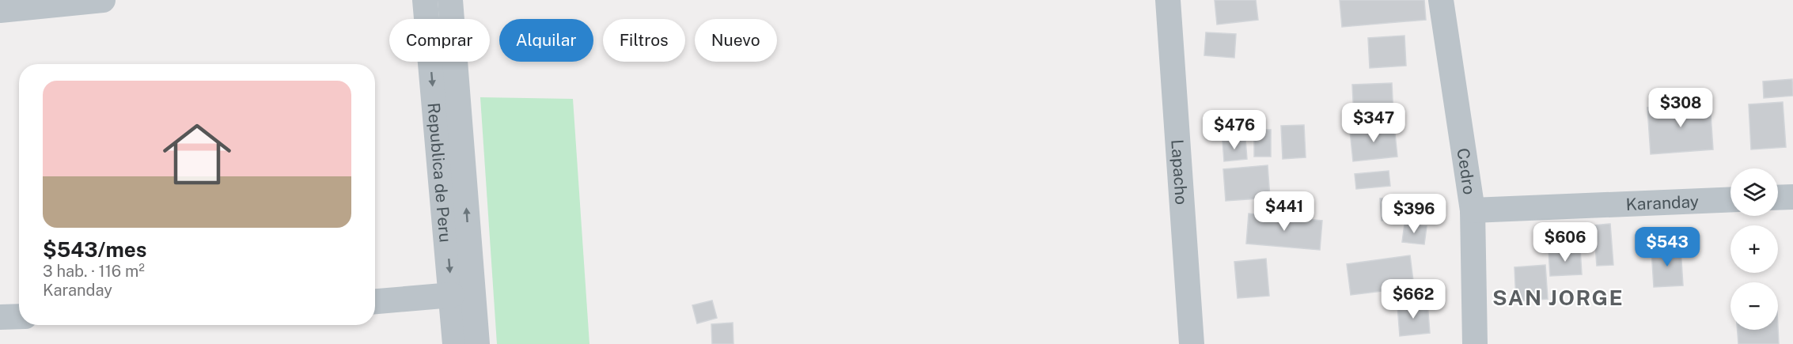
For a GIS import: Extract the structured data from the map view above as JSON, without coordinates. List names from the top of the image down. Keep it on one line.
{"streets":{"street":["Republica de Peru","Cedro","Lapacho","Karanday"]},"crossings":[["Cedro","Karanday"]],"districts":["SAN JORGE"],"page":{"chip":["Comprar","Alquilar","Filtros","Nuevo"],"list":[{"name":"$543/mes","note":"3 hab. · 116 m² · Karanday"}],"price":["$308","$347","$476","$441","$396","$606","$543","$662"],"map_buttons":["+","−"]}}
